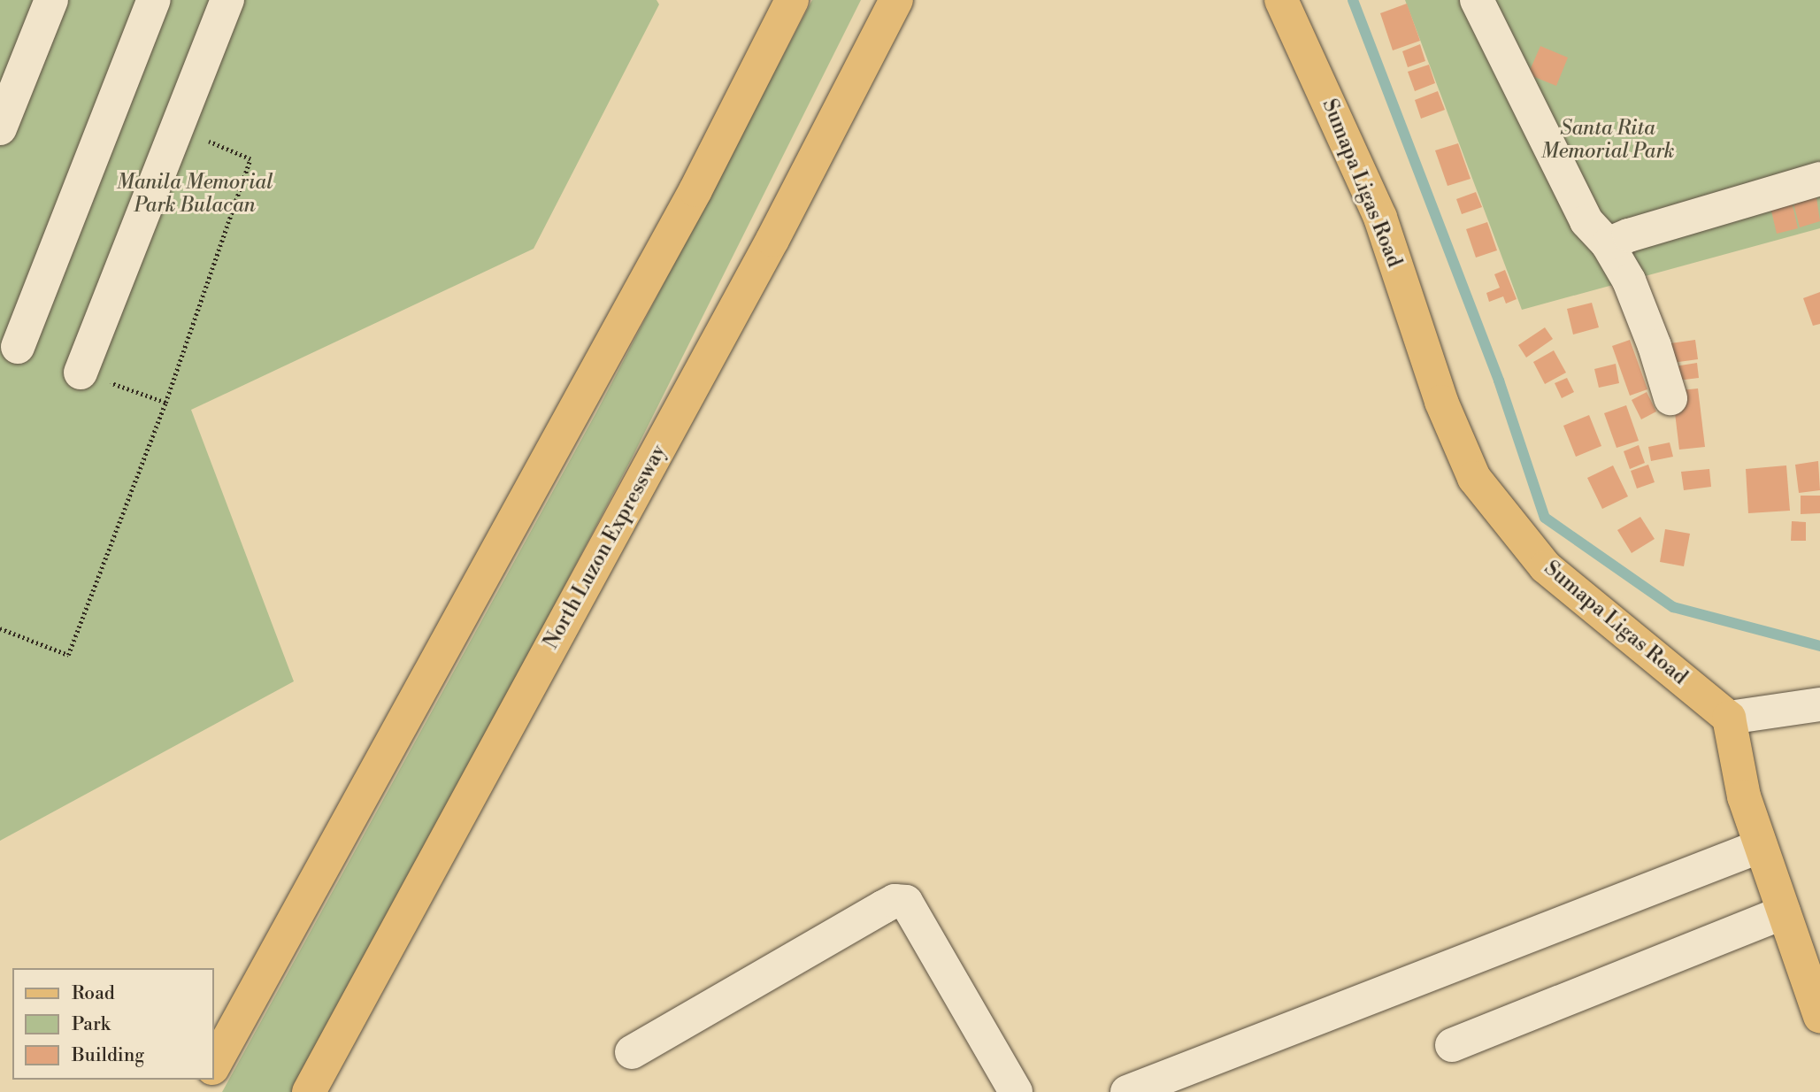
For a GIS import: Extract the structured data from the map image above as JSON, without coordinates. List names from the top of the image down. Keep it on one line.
{"streets":{"main road":["Sumapa Ligas Road","North Luzon Expressway"]},"parks":["Santa Rita Memorial Park","Manila Memorial Park Bulacan"],"legend":["Road","Park","Building"]}
